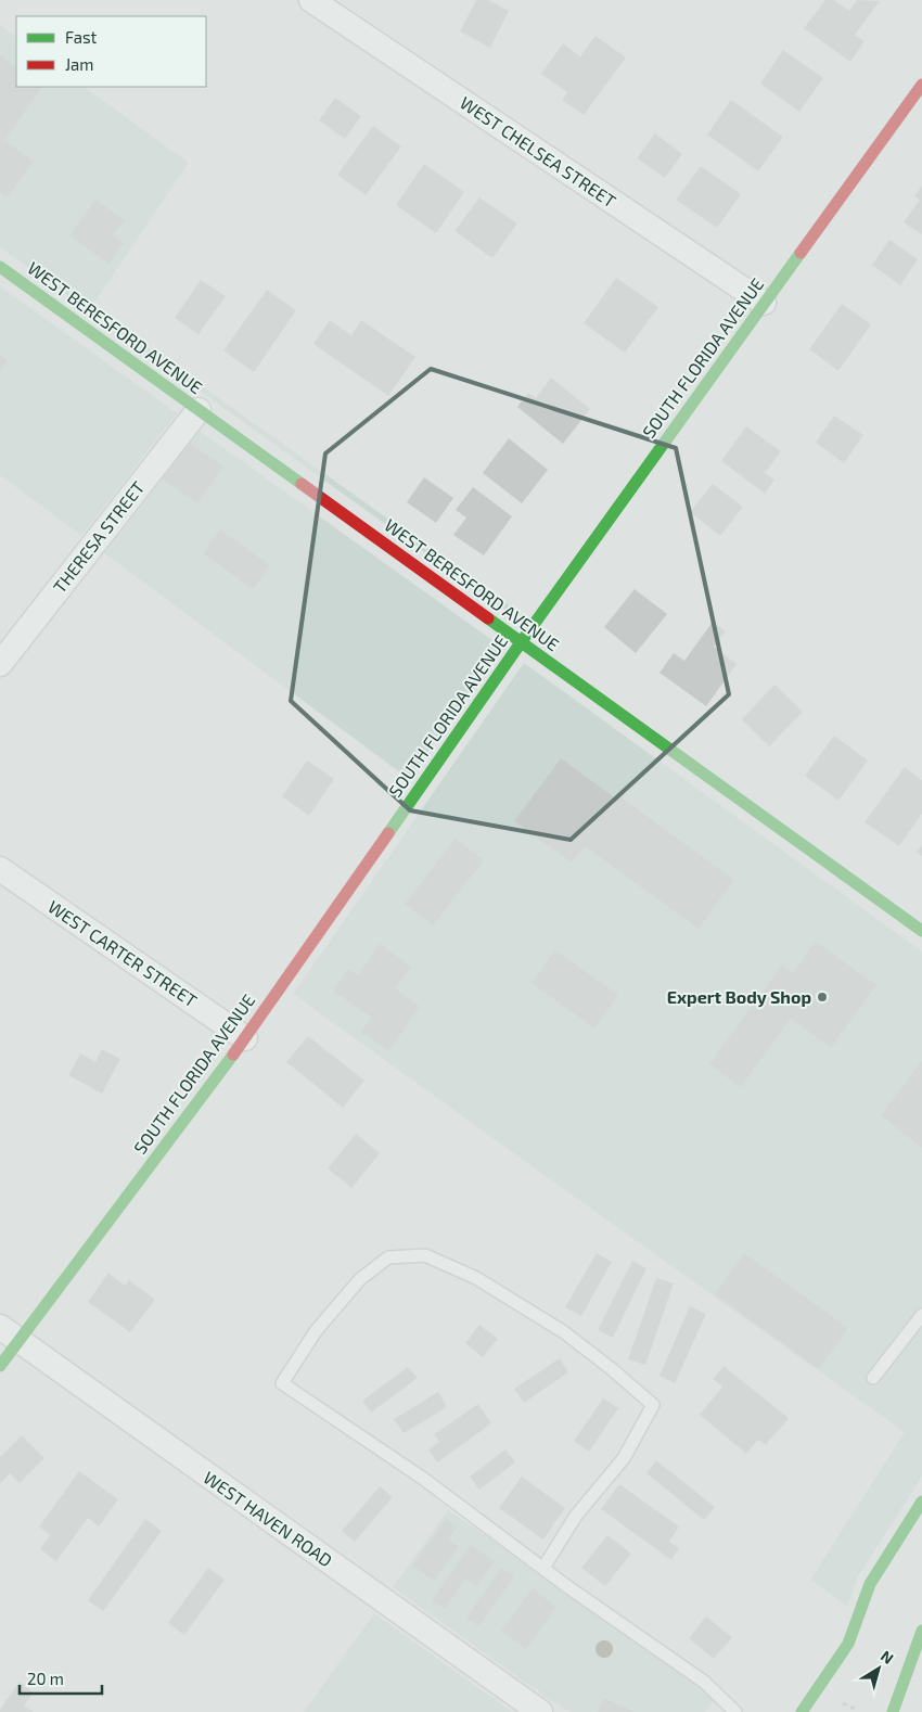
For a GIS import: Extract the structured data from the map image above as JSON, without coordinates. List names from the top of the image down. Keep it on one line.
{"streets":{"street":["WEST CHELSEA STREET","WEST BERESFORD AVENUE","SOUTH FLORIDA AVENUE","THERESA STREET","WEST CARTER STREET","WEST HAVEN ROAD"]},"crossings":[["WEST CHELSEA STREET","SOUTH FLORIDA AVENUE"],["WEST BERESFORD AVENUE","SOUTH FLORIDA AVENUE"],["WEST BERESFORD AVENUE","THERESA STREET"],["SOUTH FLORIDA AVENUE","WEST CARTER STREET"],["SOUTH FLORIDA AVENUE","WEST HAVEN ROAD"]],"places":["Expert Body Shop"],"legend":["Fast","Jam"],"scale_bar":"20 m","north":"top right"}
